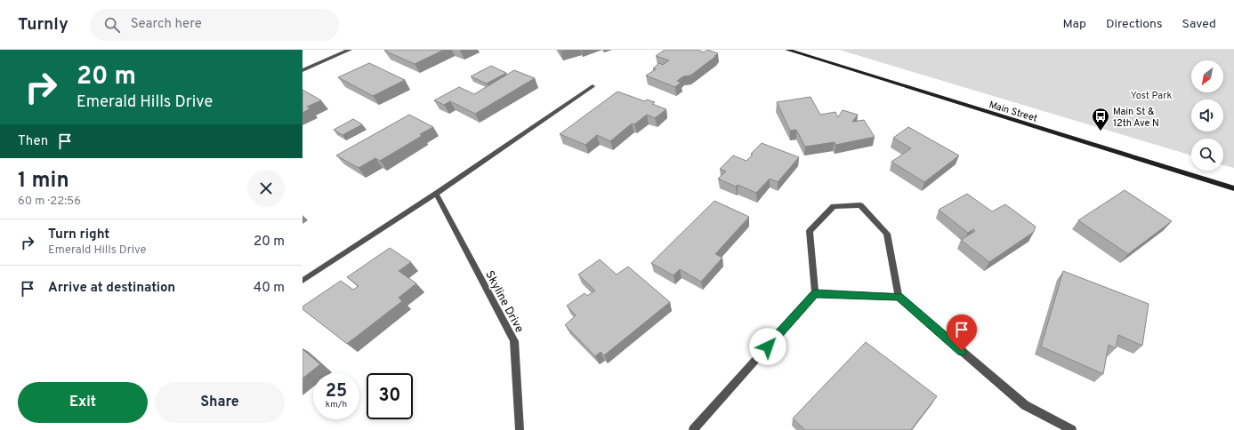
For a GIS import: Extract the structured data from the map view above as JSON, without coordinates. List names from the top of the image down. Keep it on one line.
{"streets":{"main road":["Main Street"],"street":["Skyline Drive"]},"parks":["Yost Park"],"places":{"bus stop":["Main St & 12th Ave N"]},"north":"bottom left","page":{"header":"Turnly","search":"Search here","nav":["Map","Directions","Saved"],"turn":["20 m","Emerald Hills Drive"],"then":"Then","heading":["1 min","60 m · 22:56"],"list":[{"name":"Turn right","note":"Emerald Hills Drive","value":"20 m"},{"name":"Arrive at destination","value":"40 m"}],"speed":"25 km/h","limit":"30","buttons":["Exit","Share"]}}
